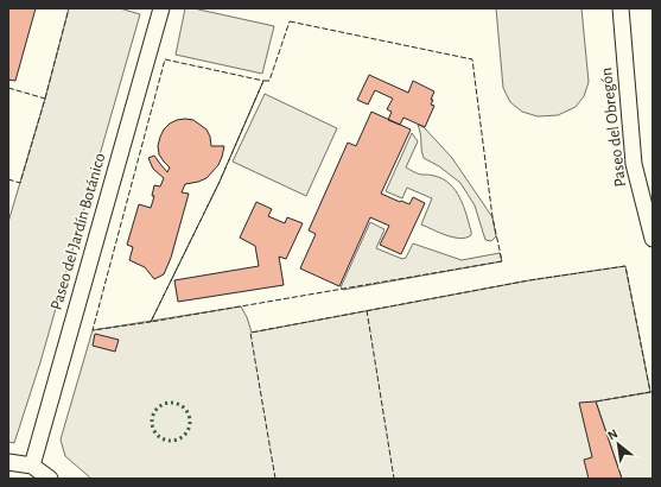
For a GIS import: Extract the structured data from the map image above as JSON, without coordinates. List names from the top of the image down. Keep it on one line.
{"streets":{"street":["Paseo del Obregón","Paseo del Jardín Botánico"]},"north":"top left"}
